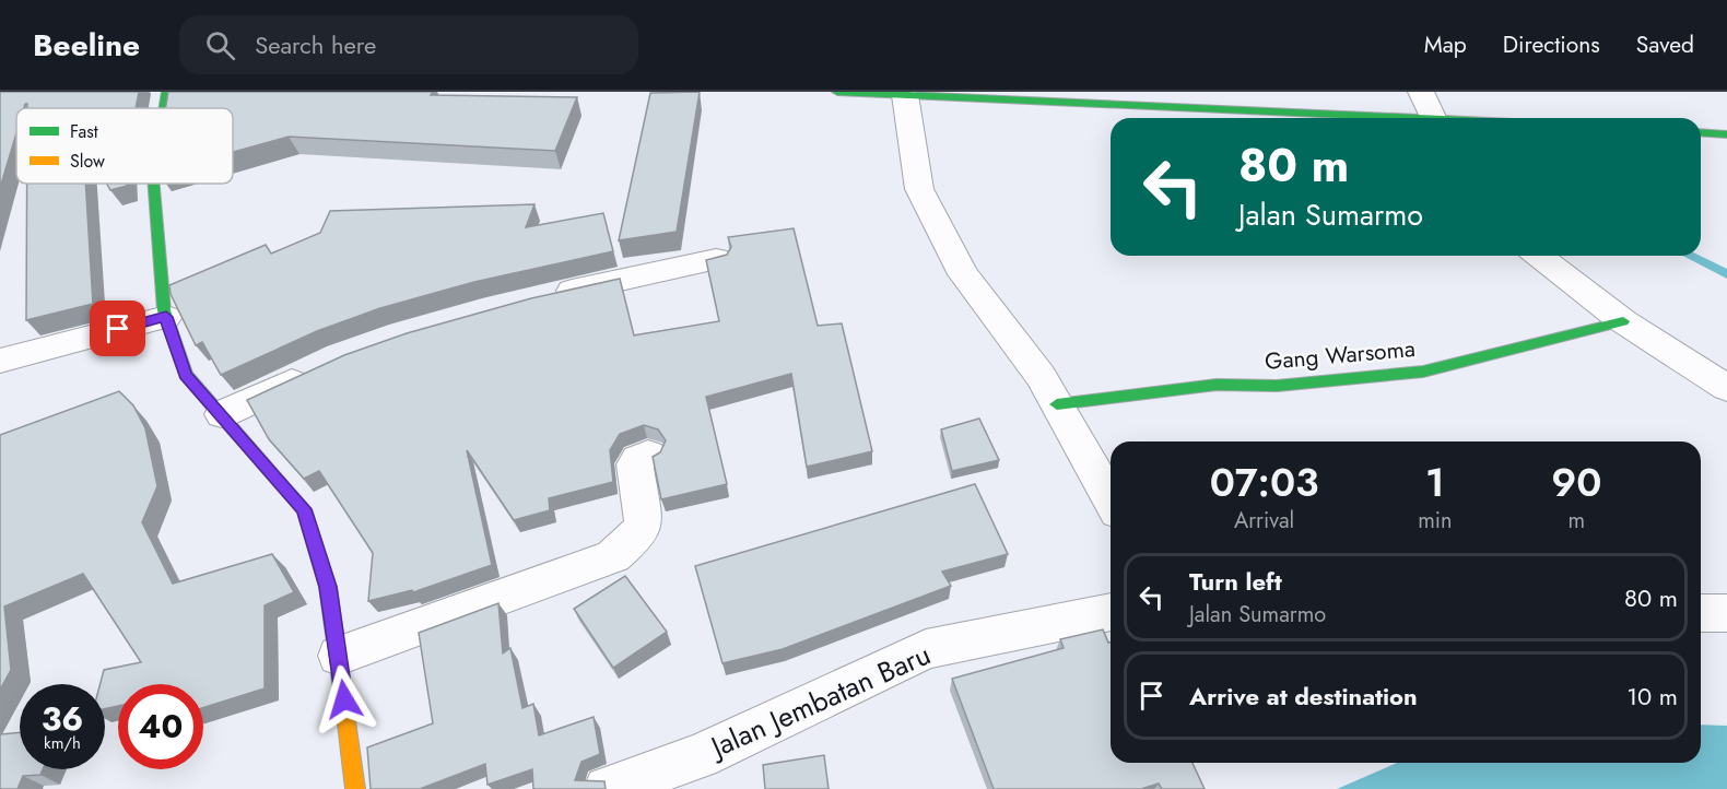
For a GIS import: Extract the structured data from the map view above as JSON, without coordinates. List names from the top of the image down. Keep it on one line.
{"streets":{"street":["Gang Warsoma","Jalan Jembatan Baru"]},"legend":["Fast","Slow"],"page":{"header":"Beeline","search":"Search here","nav":["Map","Directions","Saved"],"turn":["80 m","Jalan Sumarmo"],"eta":["07:03","Arrival","1","min","90","m"],"list":[{"name":"Turn left","note":"Jalan Sumarmo","value":"80 m"},{"name":"Arrive at destination","value":"10 m"}],"speed":"36 km/h","limit":"40"}}
